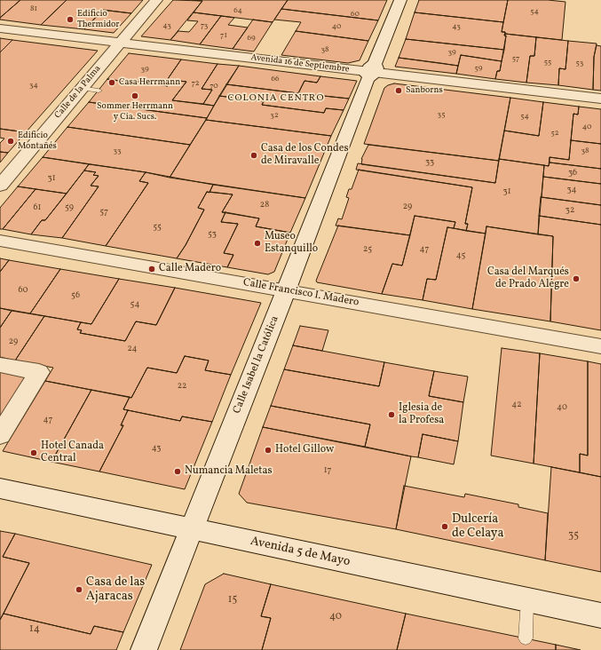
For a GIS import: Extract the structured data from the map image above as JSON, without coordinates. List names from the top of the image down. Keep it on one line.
{"streets":{"street":["Avenida 16 de Septiembre","Calle de la Palma","Calle Francisco I. Madero","Calle Isabel la Católica","Avenida 5 de Mayo"]},"crossings":[["Avenida 16 de Septiembre","Calle de la Palma"],["Avenida 16 de Septiembre","Calle Isabel la Católica"],["Calle Francisco I. Madero","Calle Isabel la Católica"],["Calle Isabel la Católica","Avenida 5 de Mayo"]],"districts":["COLONIA CENTRO"],"places":["Edificio Thermidor","Casa Herrmann","Sanborns","Sommer Herrmann y Cia. Sucs.","Edificio Montañés","Casa de los Condes de Miravalle","Museo Estanquillo","Calle Madero","Casa del Marqués de Prado Alegre","Iglesia de la Profesa","Hotel Gillow","Hotel Canada Central","Numancia Maletas","Dulcería de Celaya","Casa de las Ajaracas"],"house_numbers":["81","64","54","60","43","73","40","43","71","69","38","39","57","55","53","59","39","66","72","34","70","35","32","54","40","52","33","38","33","36","31","34","31","28","29","61","59","32","57","55","53","25","47","45","60","56","54","29","24","22","42","40","47","43","17","35","15","40","14"]}
